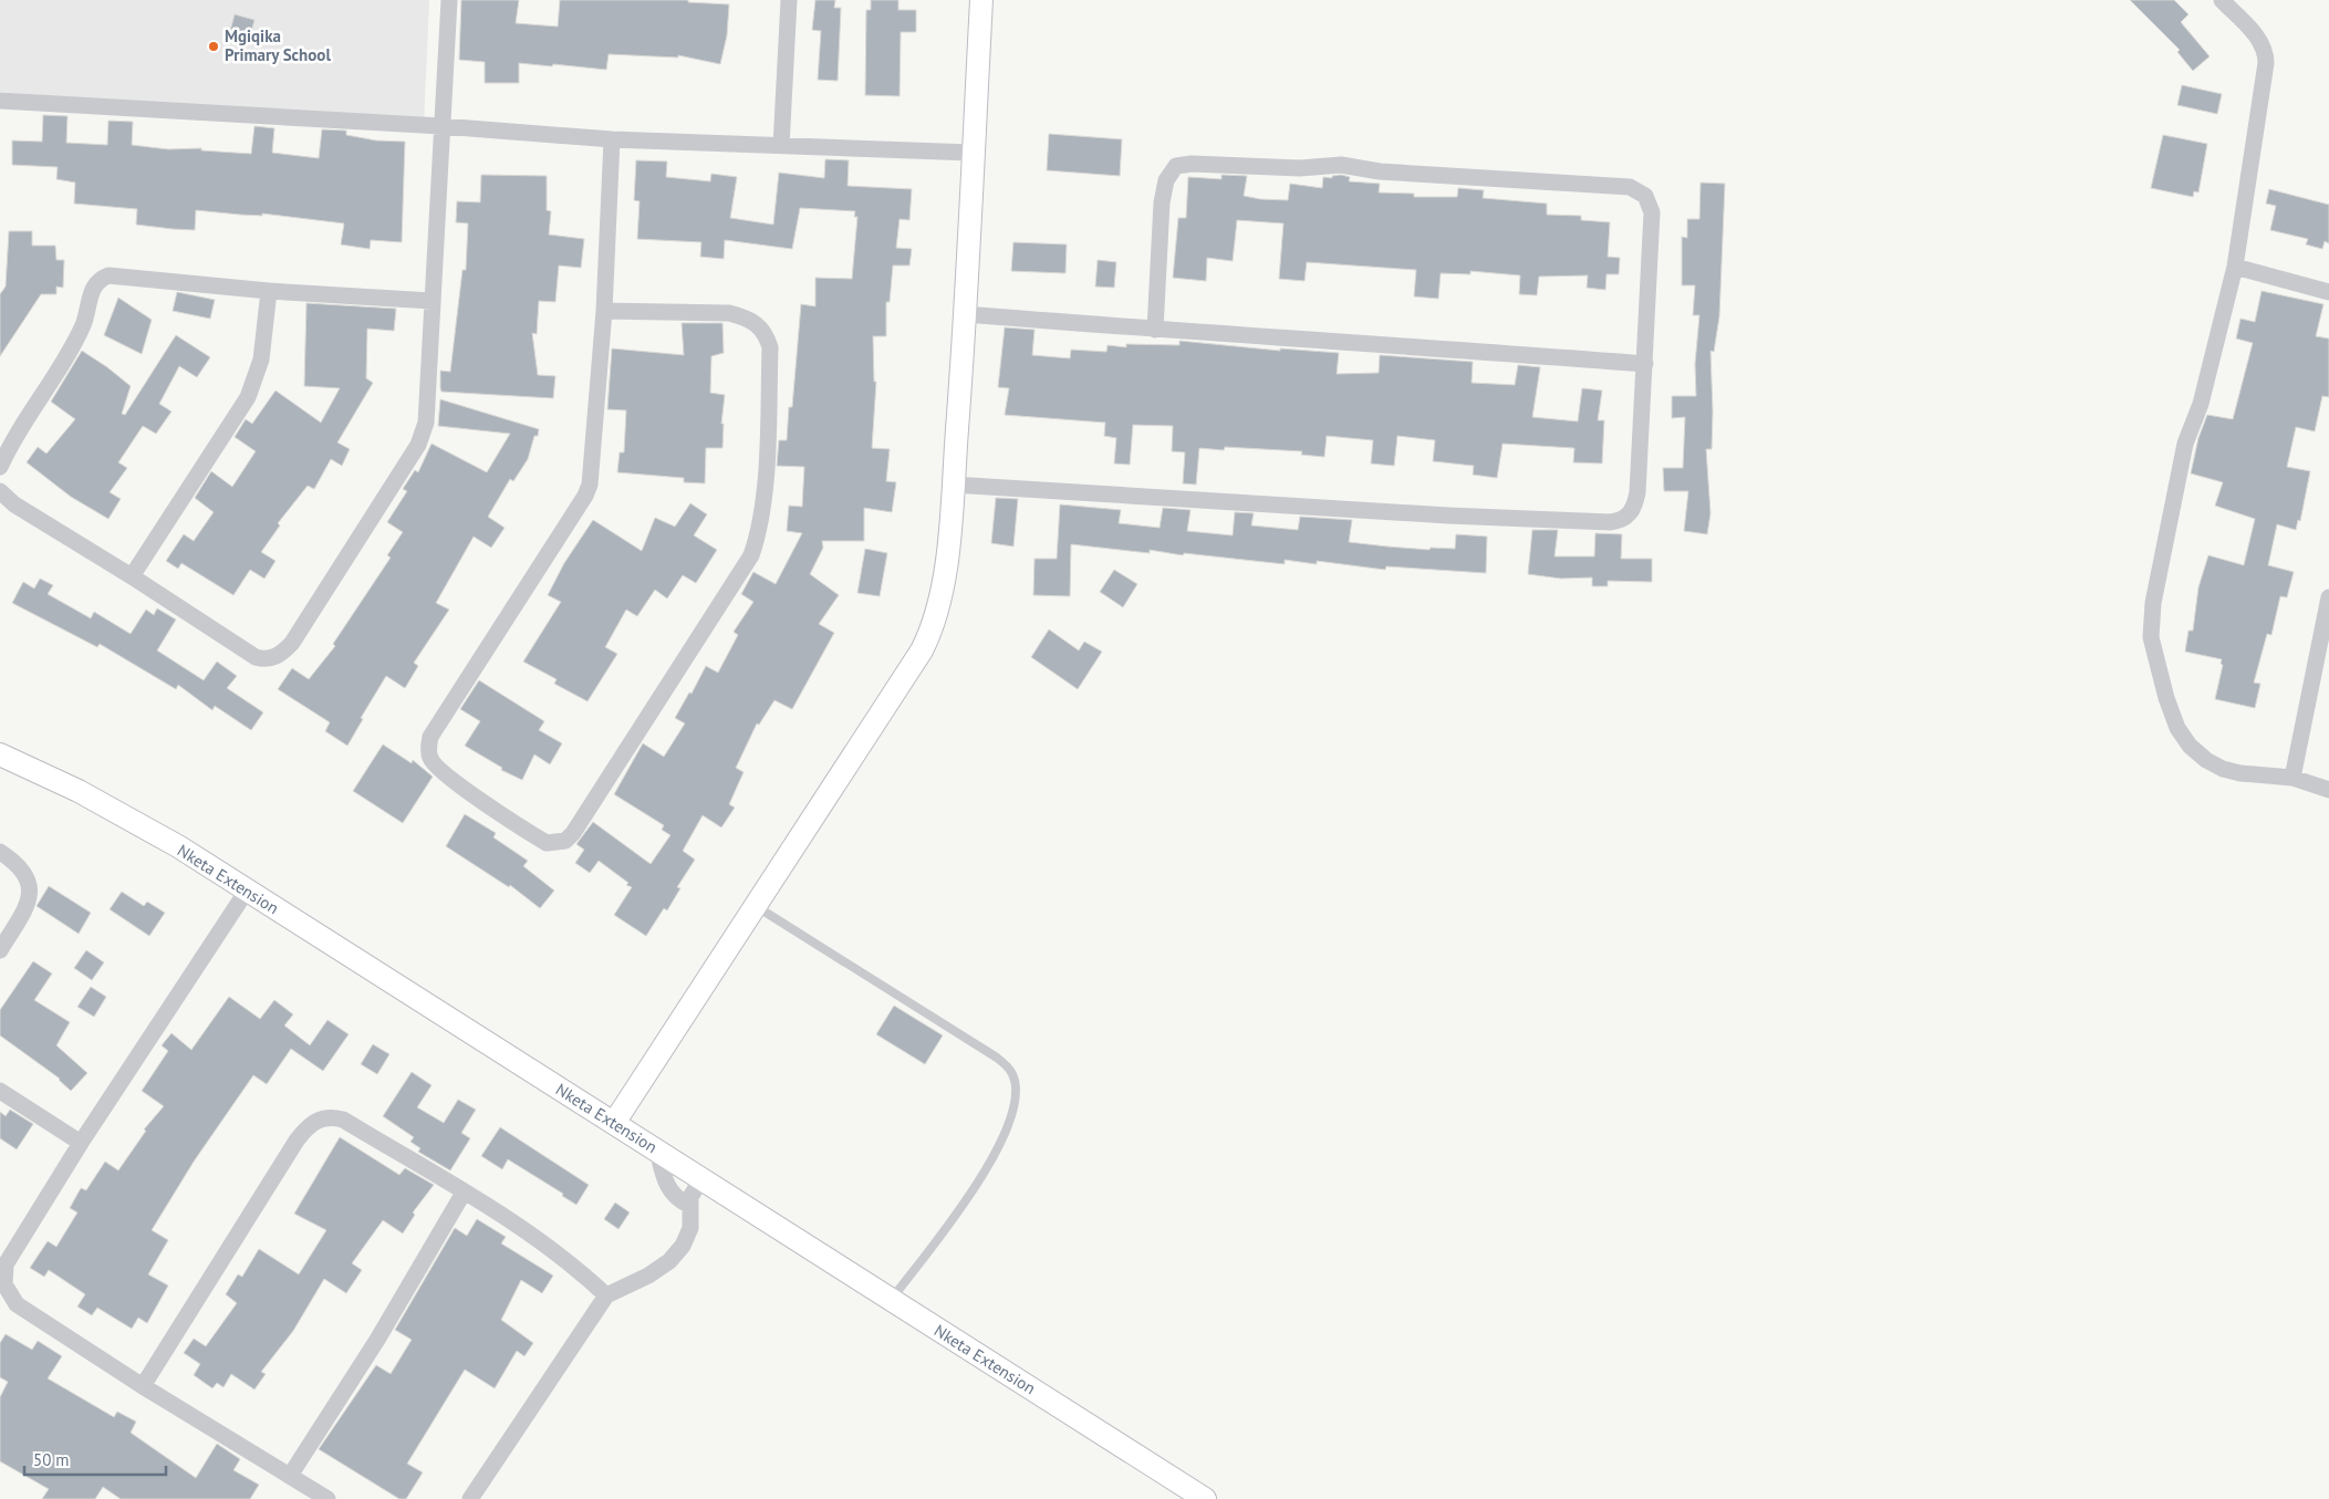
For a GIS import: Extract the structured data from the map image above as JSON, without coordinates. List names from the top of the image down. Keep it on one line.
{"streets":{"street":["Nketa Extension"]},"places":["Mgiqika Primary School"],"scale_bar":"50 m"}
